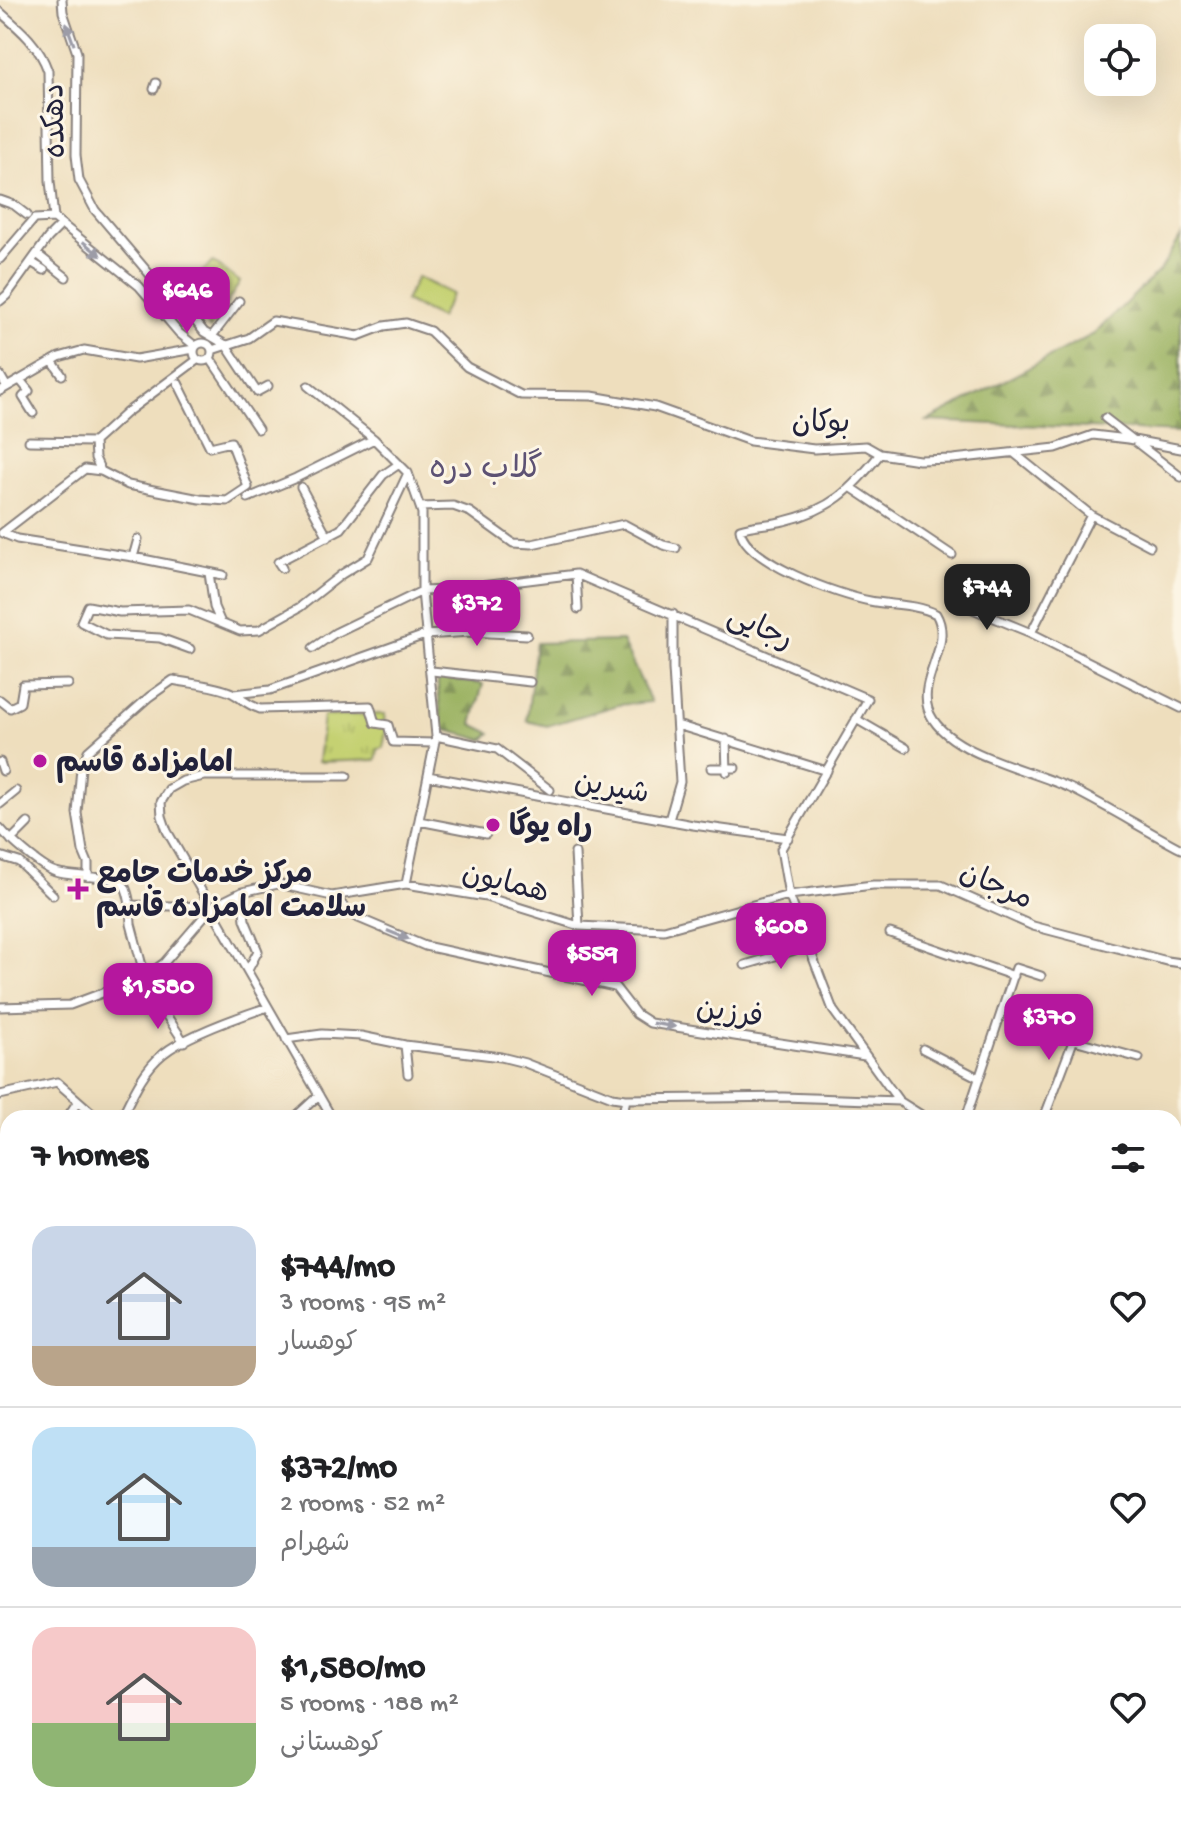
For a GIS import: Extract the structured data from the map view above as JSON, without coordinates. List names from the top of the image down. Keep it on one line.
{"streets":{"street":["دهکده","بوکان","رجایی","شیرین","همایون","مرجان","فرزین"]},"crossings":[["همایون","مرجان"],["همایون","فرزین"]],"one_way":["فرزین"],"districts":["گلاب دره"],"places":{"other":["امامزاده قاسم","راه یوگا"],"health":["مرکز خدمات جامع سلامت امامزاده قاسم"]},"page":{"price":["$646","$744","$372","$608","$559","$1,580","$370"],"heading":"7 homes","list":[{"name":"$744/mo","note":"3 rooms · 95 m² · کوهسار"},{"name":"$372/mo","note":"2 rooms · 52 m² · شهرام"},{"name":"$1,580/mo","note":"5 rooms · 188 m² · کوهستانی"}]}}
